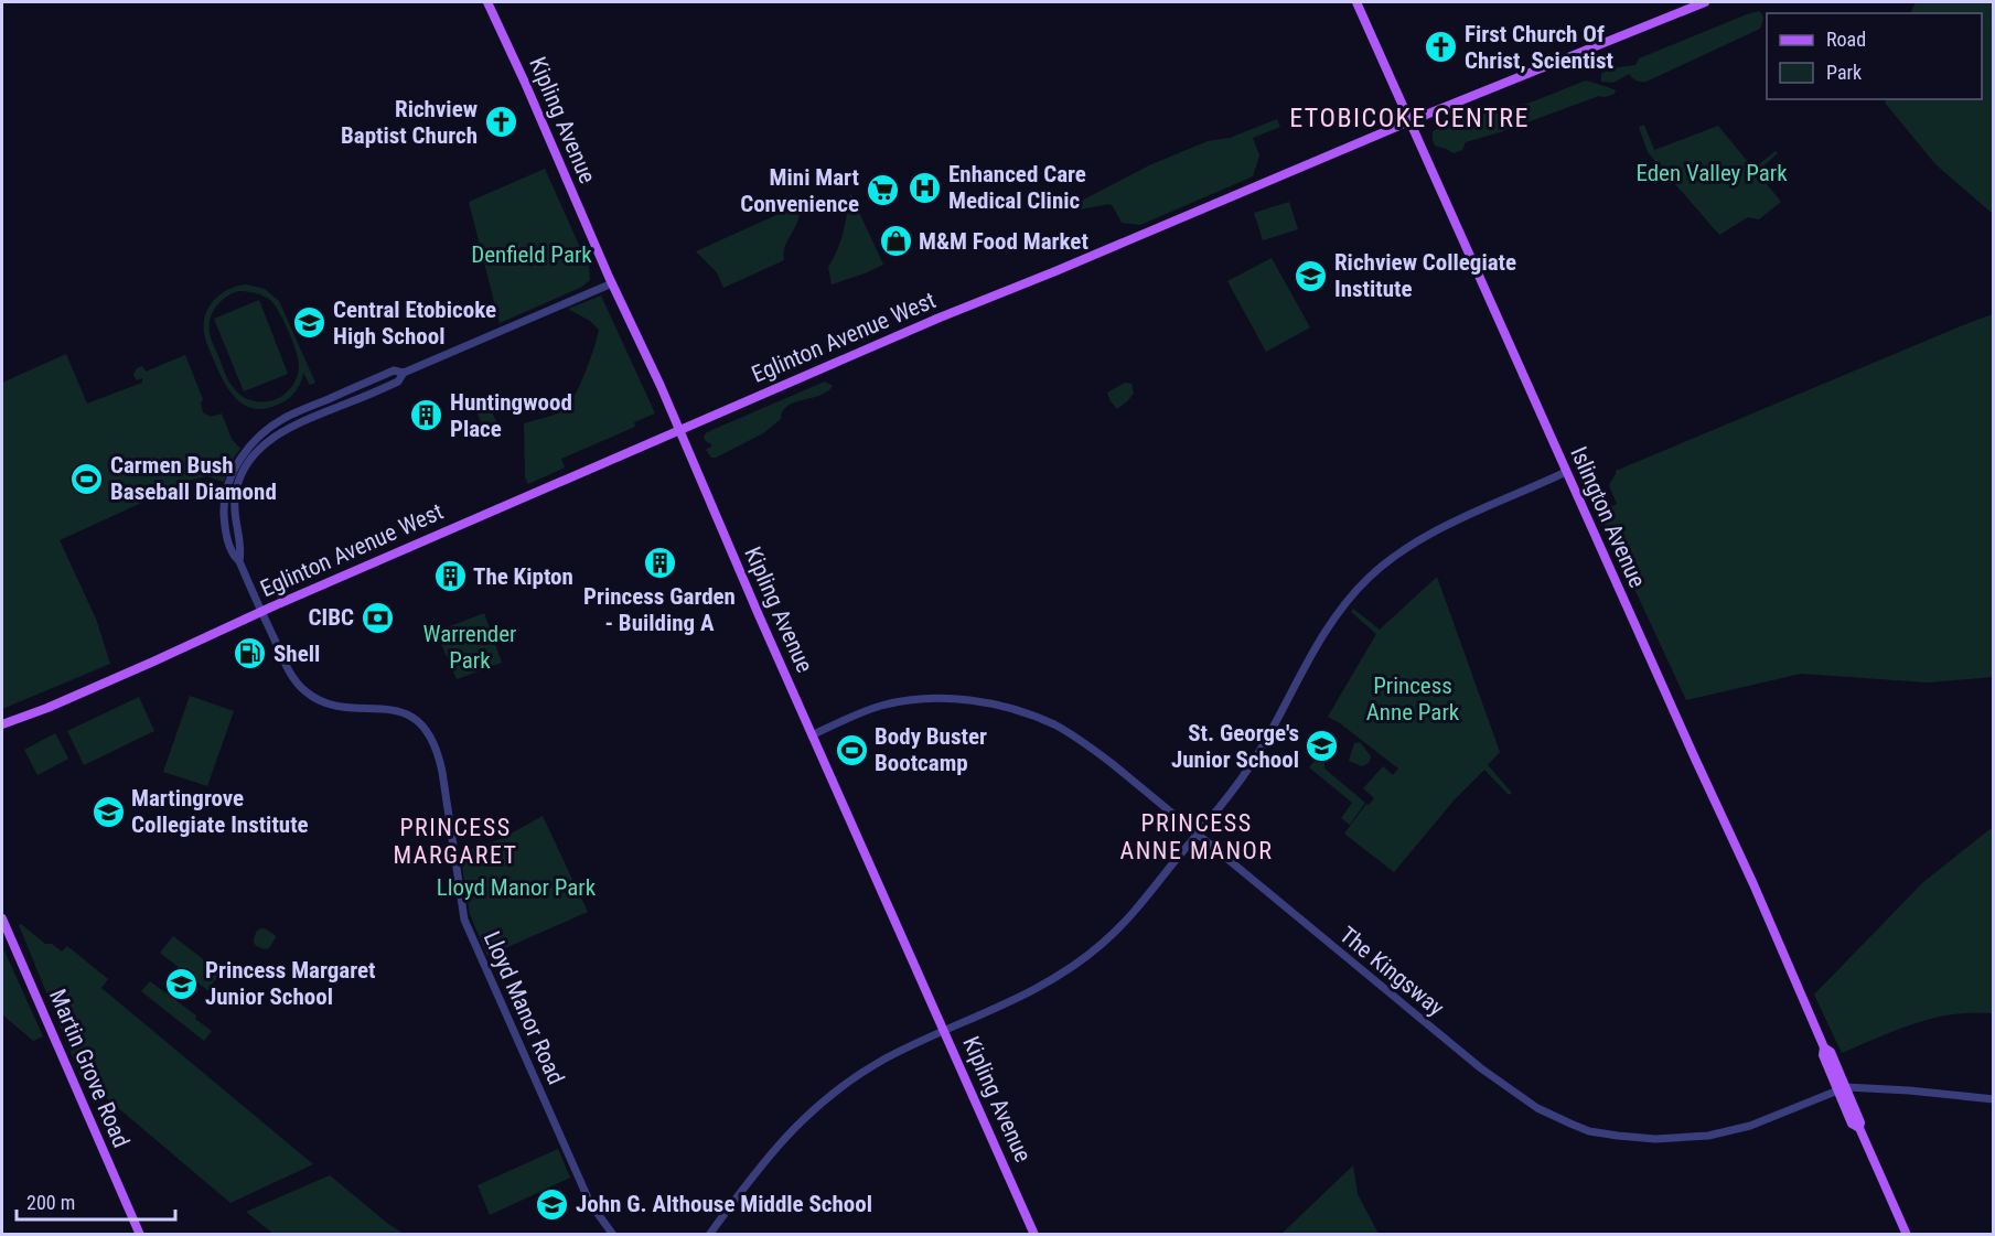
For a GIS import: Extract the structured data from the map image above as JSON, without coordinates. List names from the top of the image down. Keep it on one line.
{"streets":{"main road":["Kipling Avenue","Eglinton Avenue West","Islington Avenue","Martin Grove Road"],"street":["The Kingsway","Lloyd Manor Road"]},"crossings":[["Kipling Avenue","Eglinton Avenue West"],["Kipling Avenue","The Kingsway"],["Eglinton Avenue West","Islington Avenue"],["Eglinton Avenue West","Lloyd Manor Road"],["Islington Avenue","The Kingsway"]],"districts":["ETOBICOKE CENTRE","PRINCESS ANNE MANOR","PRINCESS MARGARET"],"parks":["Eden Valley Park","Denfield Park","Warrender Park","Princess Anne Park","Lloyd Manor Park"],"places":{"church":["First Church Of Christ, Scientist","Richview Baptist Church"],"hospital":["Enhanced Care Medical Clinic"],"supermarket":["Mini Mart Convenience"],"shop":["M&M Food Market"],"school or university":["Richview Collegiate Institute","Central Etobicoke High School","St. George's Junior School","Martingrove Collegiate Institute","Princess Margaret Junior School","John G. Althouse Middle School"],"building":["Huntingwood Place","Princess Garden - Building A","The Kipton"],"sports":["Carmen Bush Baseball Diamond","Body Buster Bootcamp"],"bank":["CIBC"],"fuel station":["Shell"]},"legend":["Road","Park"],"scale_bar":"200 m"}
